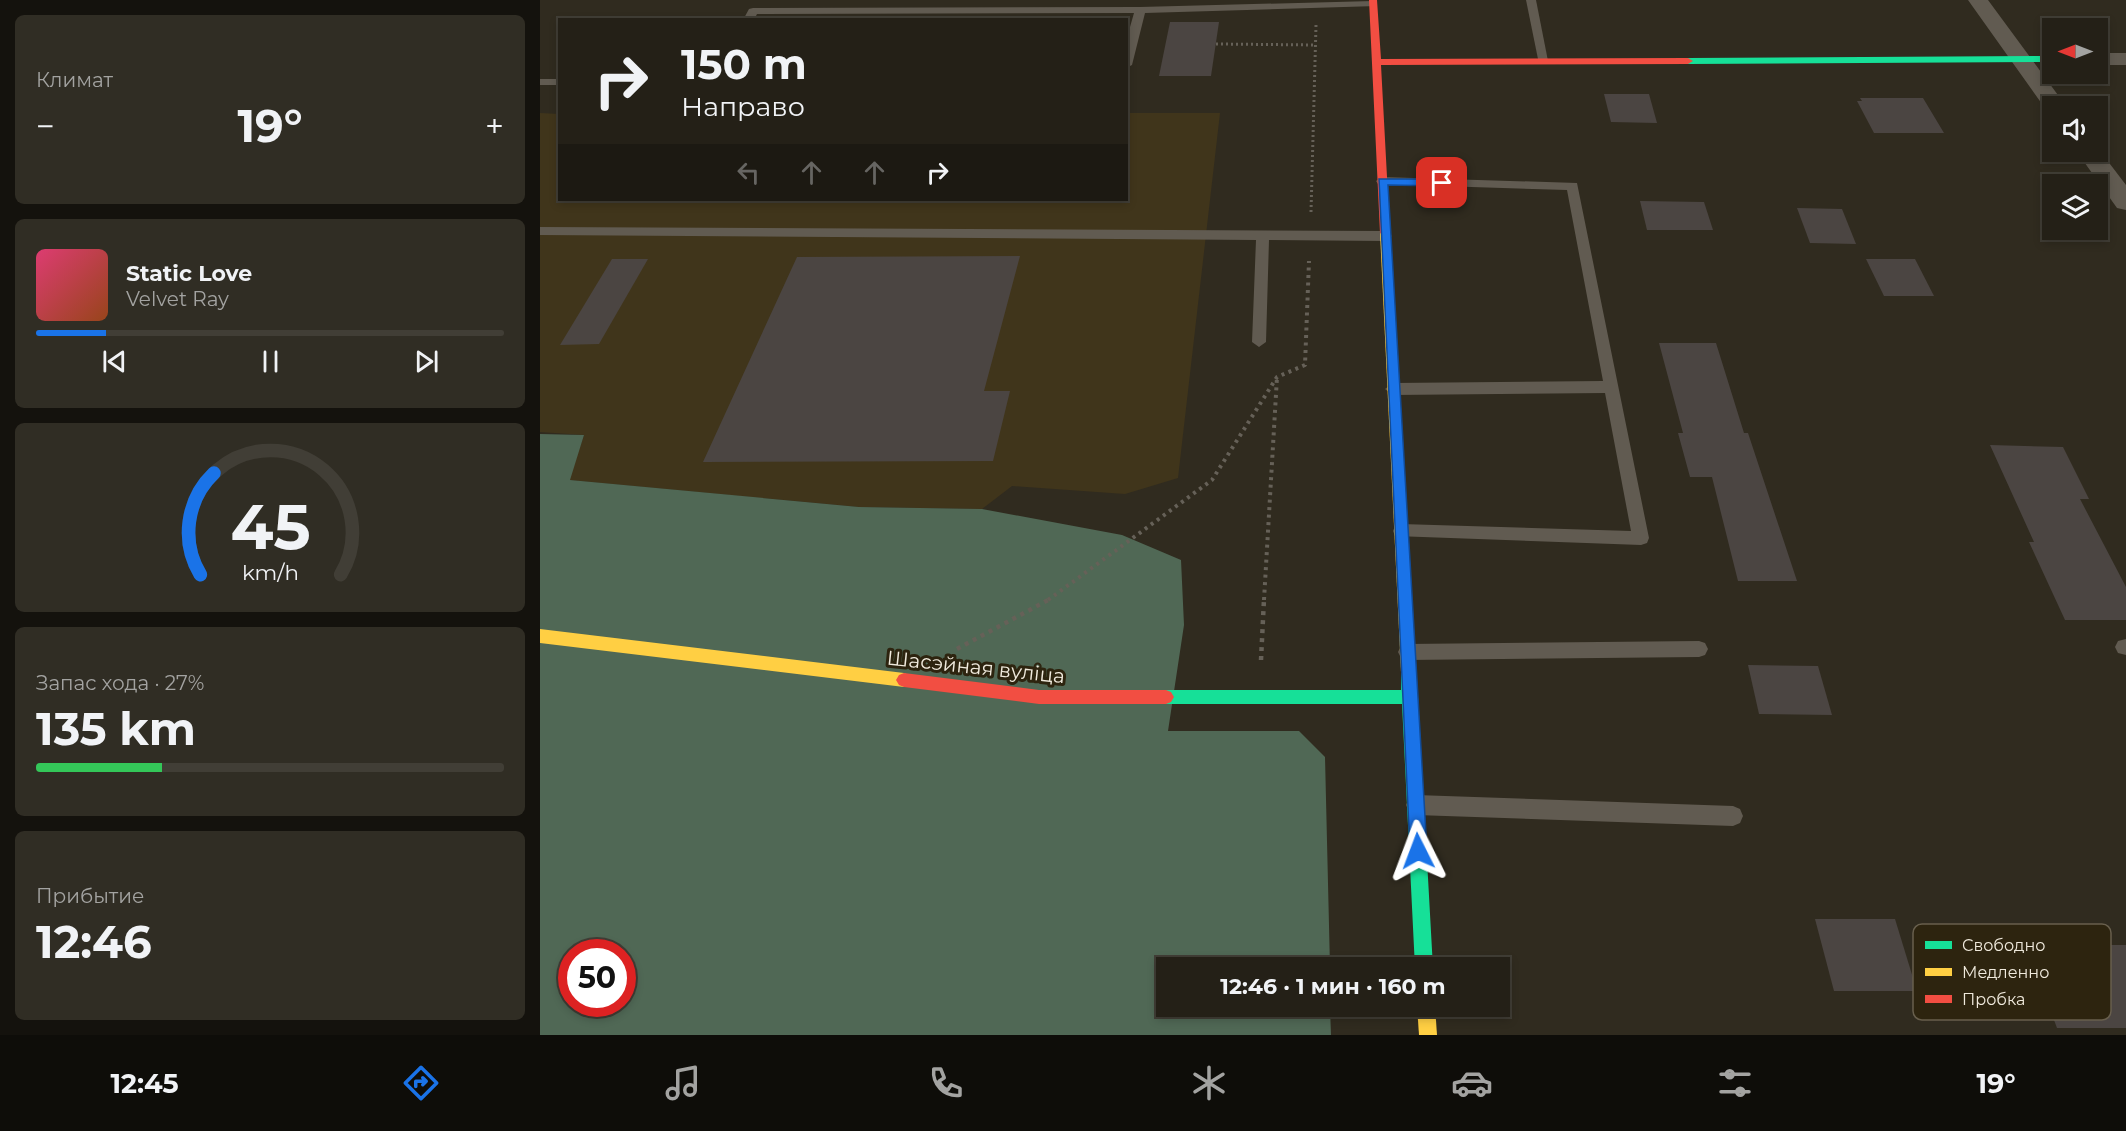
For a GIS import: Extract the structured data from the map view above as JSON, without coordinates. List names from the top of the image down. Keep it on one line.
{"streets":{"street":["Шасэйная вуліца"]},"legend":["Свободно","Медленно","Пробка"],"north":"left","page":{"tile":["Климат",["Запас хода · 27%","135 km"],["Прибытие","12:46"]],"turn":["150 m","Направо"],"heat":["−","19°","+"],"song":["Static Love","Velvet Ray"],"limit":"50","trip":"12:46 · 1 мин · 160 m","tabs":["12:45","19°"],"gauge":["45","km/h"]}}
